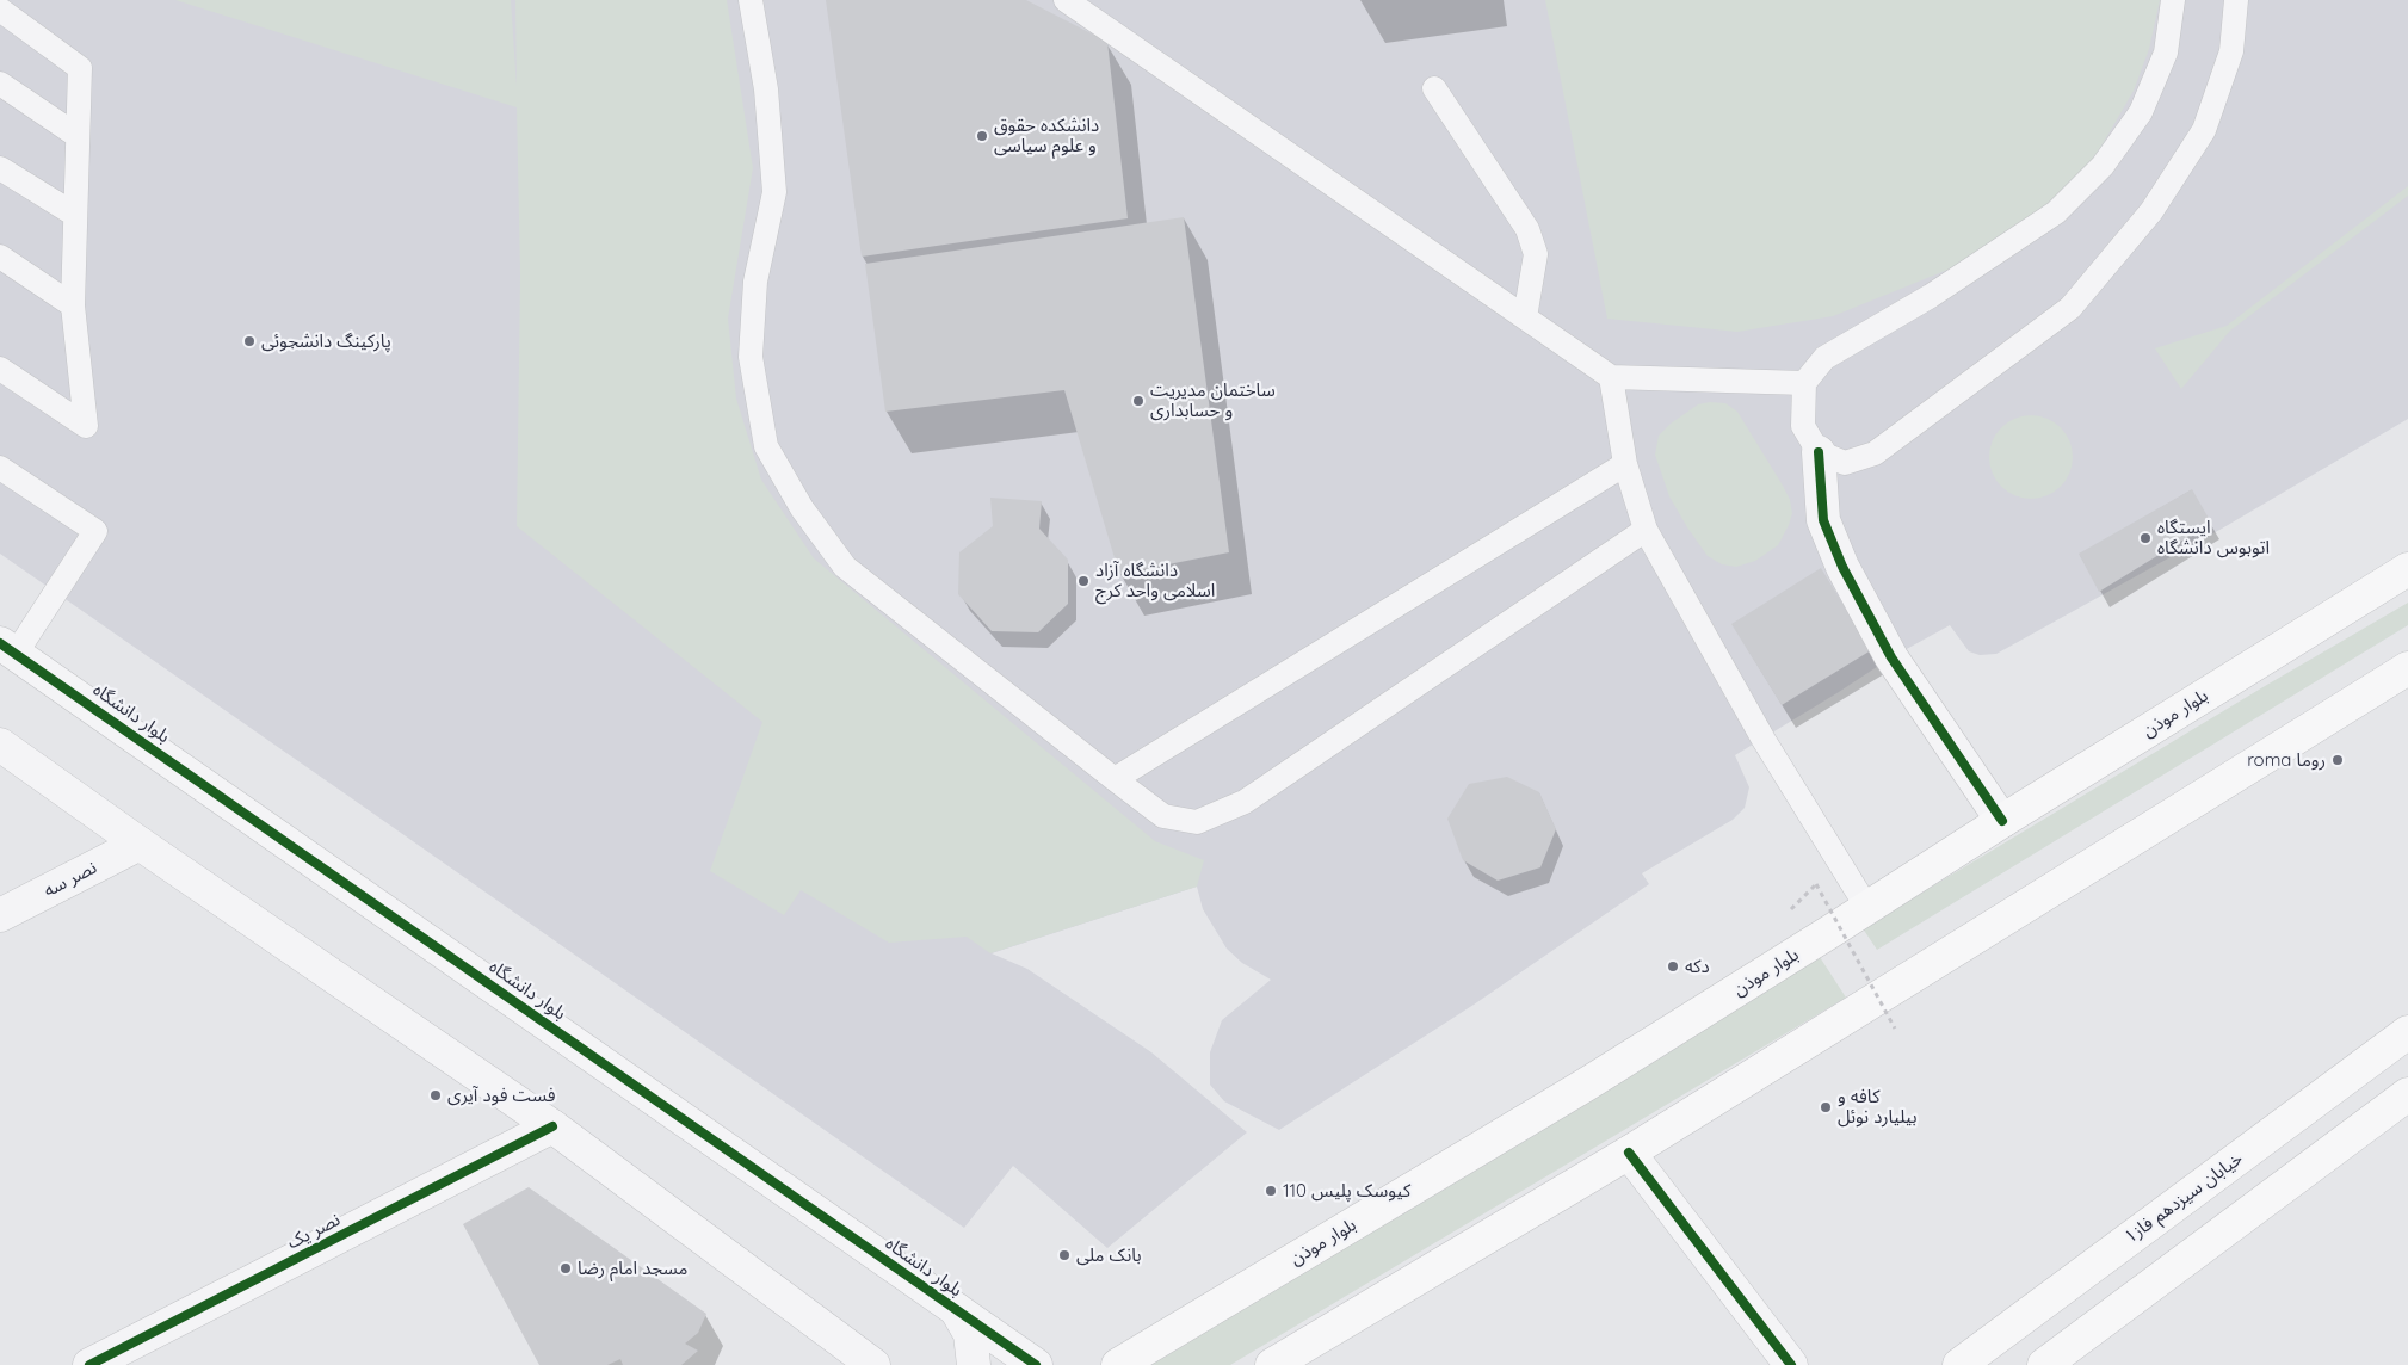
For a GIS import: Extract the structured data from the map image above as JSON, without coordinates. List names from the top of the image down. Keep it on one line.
{"streets":{"main road":["بلوار موذن","خیابان سیزدهم فاز۱"],"street":["بلوار دانشگاه","نصر سه","نصر یک"]},"places":["دانشکده حقوق و علوم سیاسی","پارکینگ دانشجوئی","ساختمان مدیریت و حسابداری","ایستگاه اتوبوس دانشگاه","دانشگاه آزاد اسلامی واحد کرج","roma روما","دکه","فست فود آیری","کافه و بیلیارد نوئل","کیوسک پلیس 110","بانک ملی","مسجد امام رضا"]}
